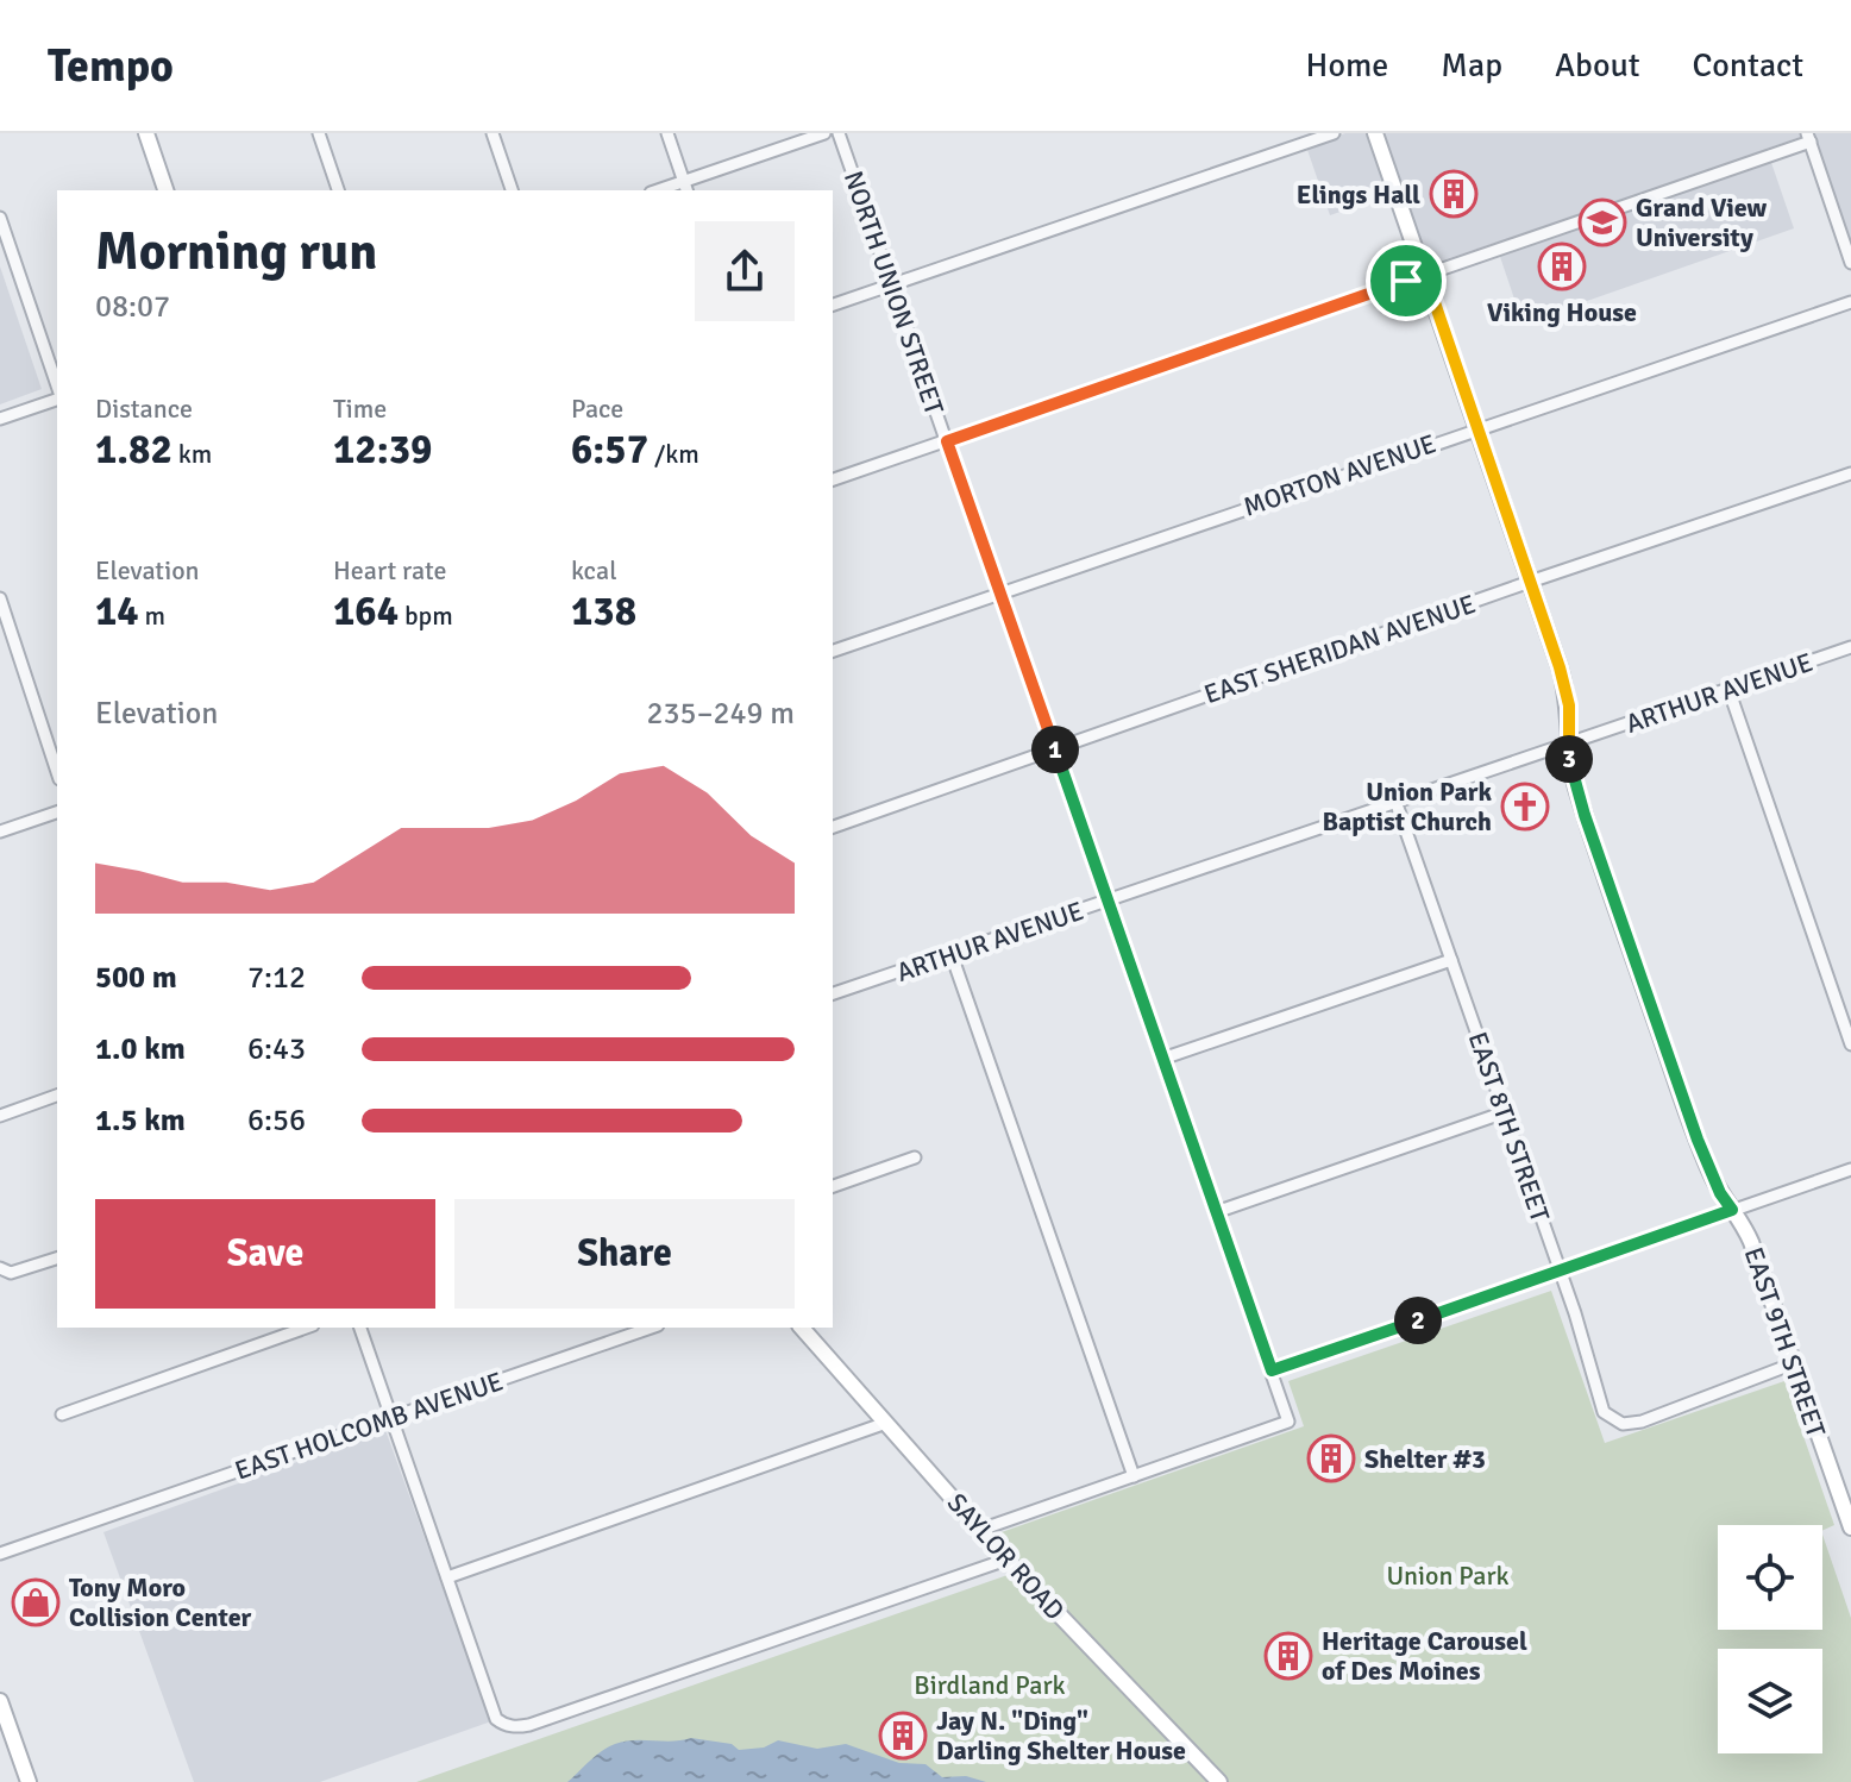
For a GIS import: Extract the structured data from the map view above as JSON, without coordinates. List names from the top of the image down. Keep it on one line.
{"streets":{"street":["NORTH UNION STREET","MORTON AVENUE","EAST SHERIDAN AVENUE","ARTHUR AVENUE","EAST 8TH STREET","EAST 9TH STREET","EAST HOLCOMB AVENUE","SAYLOR ROAD"]},"crossings":[["NORTH UNION STREET","MORTON AVENUE"],["NORTH UNION STREET","EAST SHERIDAN AVENUE"],["NORTH UNION STREET","ARTHUR AVENUE"],["MORTON AVENUE","EAST 9TH STREET"],["EAST SHERIDAN AVENUE","EAST 9TH STREET"],["ARTHUR AVENUE","EAST 8TH STREET"],["ARTHUR AVENUE","EAST 9TH STREET"],["EAST 8TH STREET","EAST 9TH STREET"]],"parks":["Union Park","Birdland Park"],"places":{"building":["Elings Hall","Viking House","Shelter #3","Heritage Carousel of Des Moines","Jay N. \"Ding\" Darling Shelter House"],"school or university":["Grand View University"],"church":["Union Park Baptist Church"],"shop":["Tony Moro Collision Center"]},"page":{"header":"Tempo","nav":["Home","Map","About","Contact"],"heading":["Morning run","08:07"],"stats":[["Distance","1.82 km"],["Time","12:39"],["Pace","6:57 /km"],["Elevation","14 m"],["Heart rate","164 bpm"],["kcal","138"]],"chart":["Elevation","235–249 m"],"pins":["1","3","2"],"list":[{"name":"500 m","note":"7:12"},{"name":"1.0 km","note":"6:43"},{"name":"1.5 km","note":"6:56"}],"buttons":["Save","Share"]}}
